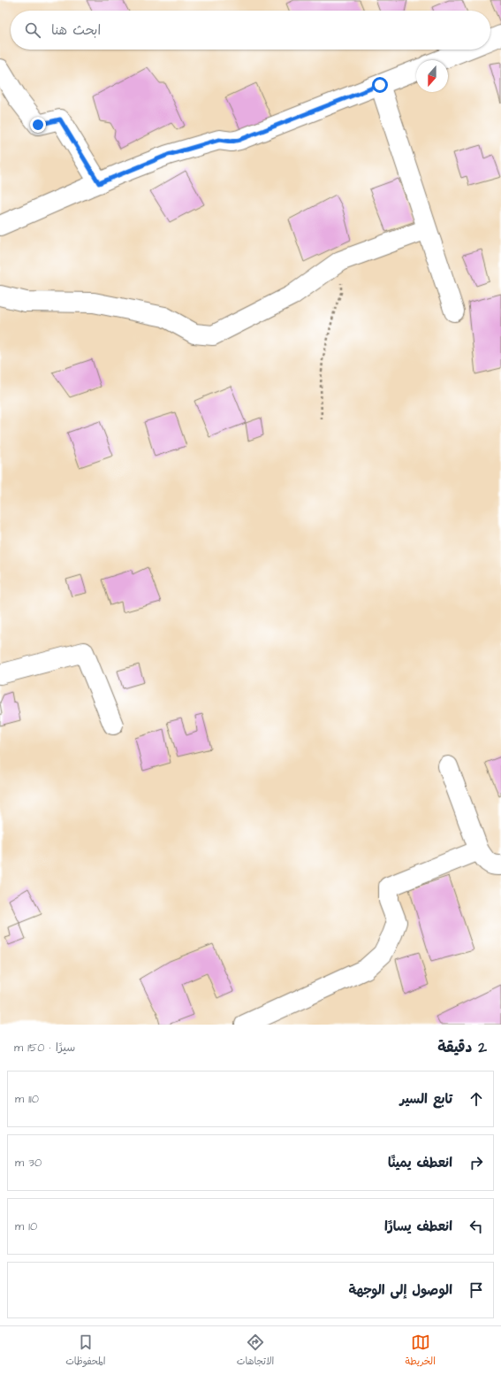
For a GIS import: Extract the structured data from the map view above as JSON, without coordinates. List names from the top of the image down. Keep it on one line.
{"north":"bottom","page":{"search":"ابحث هنا","heading":["2 دقيقة","سيرًا · 150 m"],"list":[["تابع السير","110 m"],["انعطف يمينًا","30 m"],["انعطف يسارًا","10 m"],"الوصول إلى الوجهة"],"nav":["الخريطة","الاتجاهات","المحفوظات"]}}
